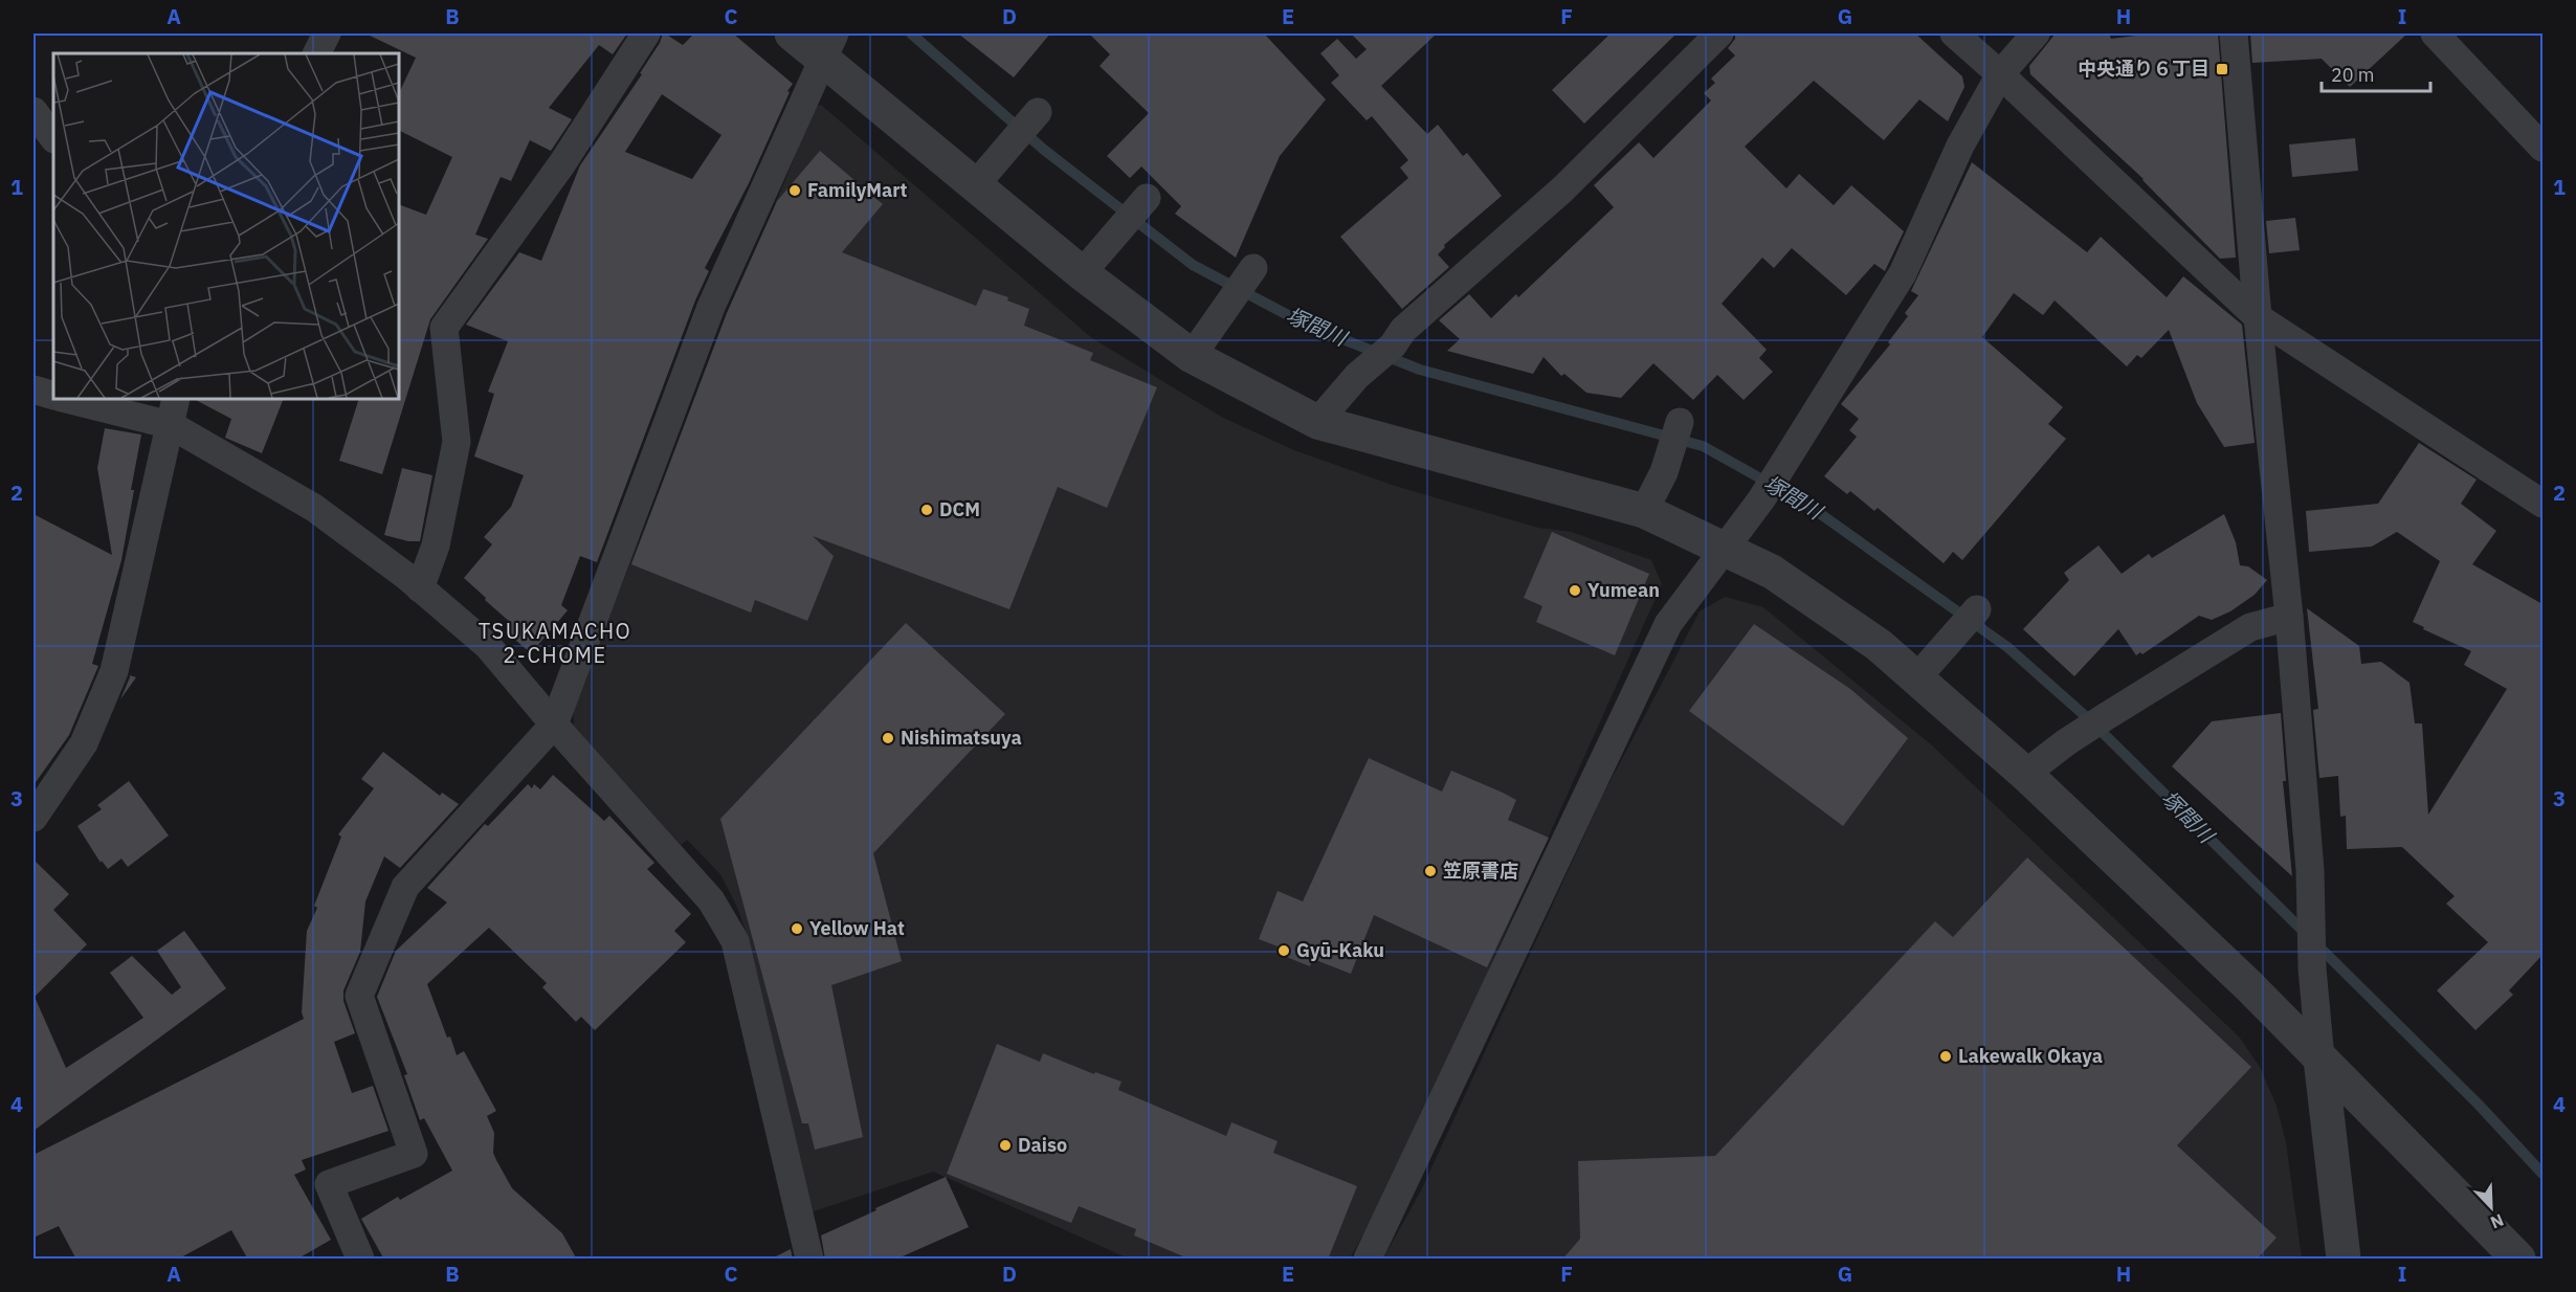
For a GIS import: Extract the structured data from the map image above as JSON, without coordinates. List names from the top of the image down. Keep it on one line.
{"districts":["TSUKAMACHO 2-CHOME"],"water":["塚間川"],"places":{"transit":["中央通り６丁目"],"other":["FamilyMart","DCM","Yumean","Nishimatsuya","笠原書店","Yellow Hat","Gyū-Kaku","Lakewalk Okaya","Daiso"]},"scale_bar":"20 m","north":"bottom right","grid":{"columns":["A","B","C","D","E","F","G","H","I"],"rows":["1","2","3","4"]}}
